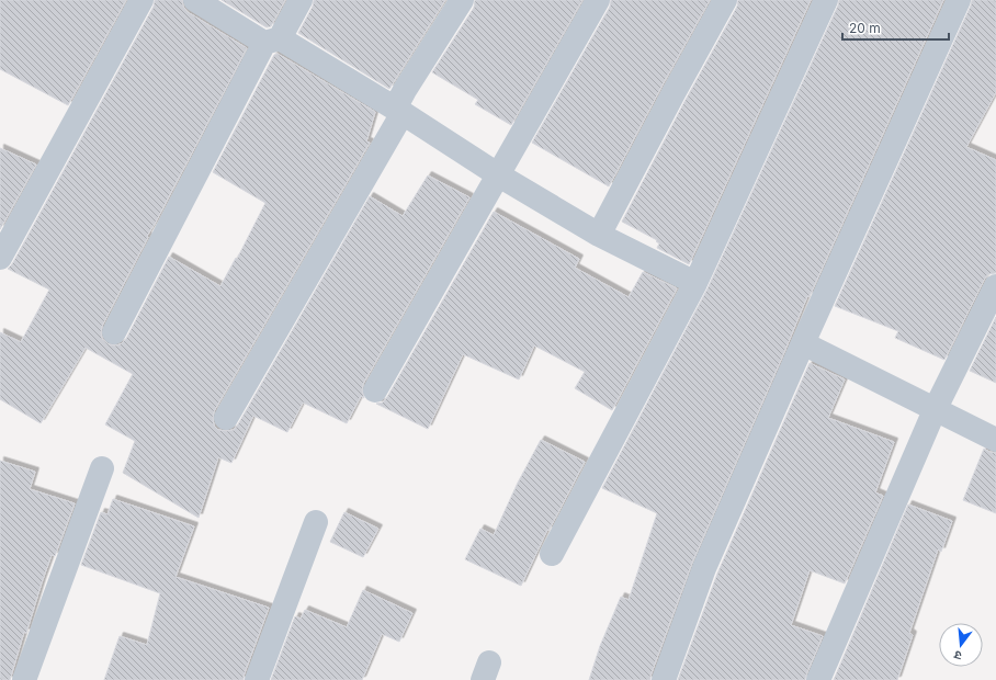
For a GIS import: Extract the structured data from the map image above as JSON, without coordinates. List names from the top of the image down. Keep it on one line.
{"scale_bar":"20 m","north":"bottom"}
